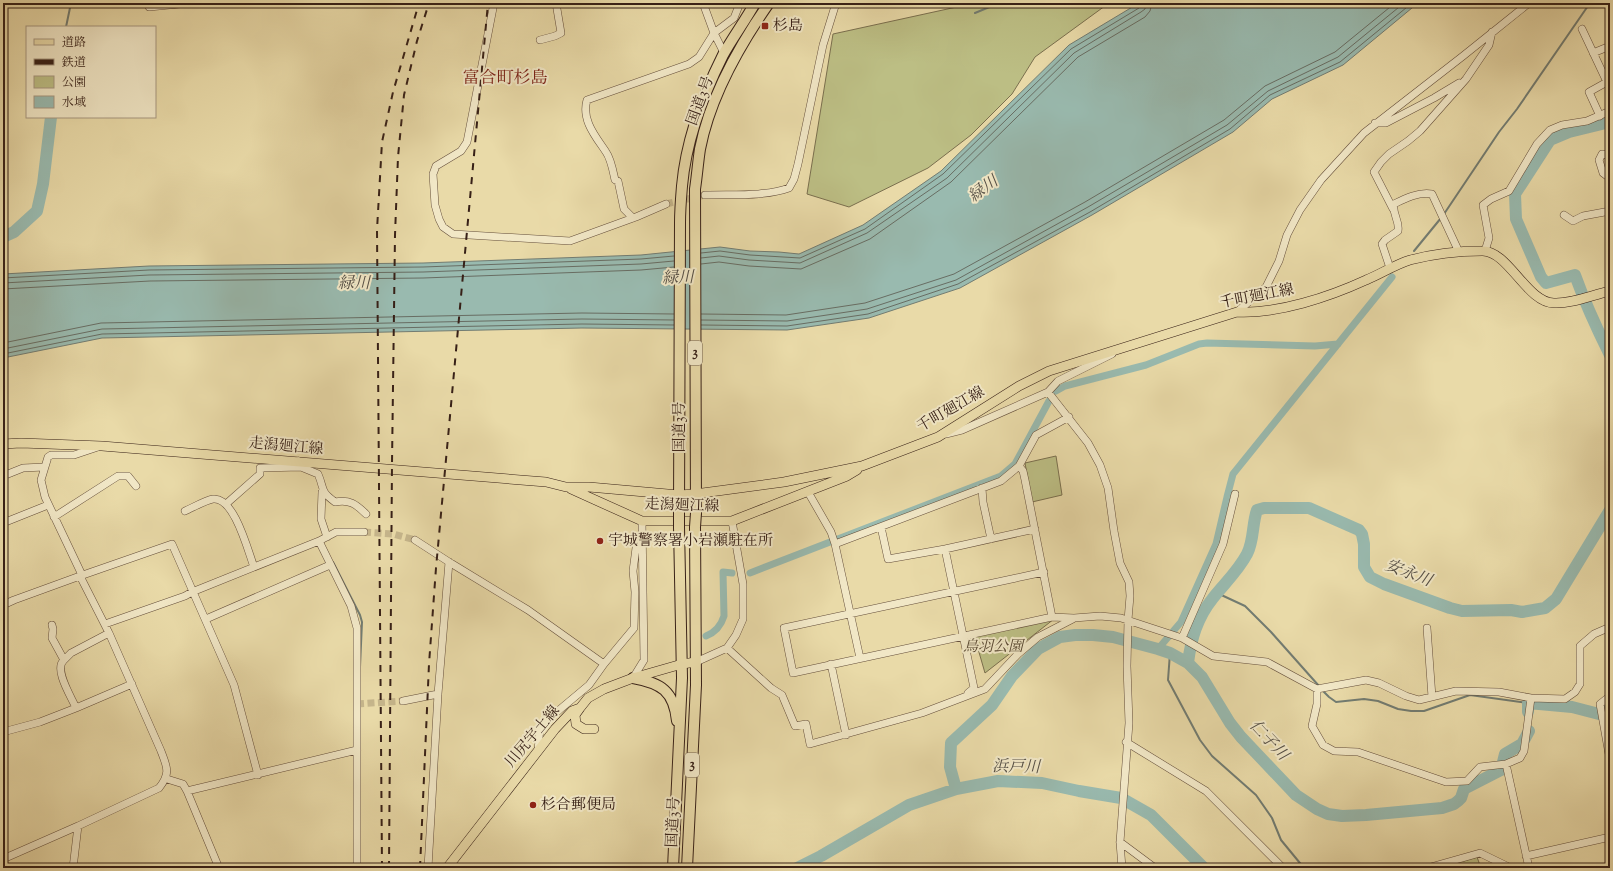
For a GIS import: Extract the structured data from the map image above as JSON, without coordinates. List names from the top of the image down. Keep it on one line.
{"streets":{"highway":["国道3号","3"],"main road":["千町廻江線","走潟廻江線","川尻宇土線"]},"crossings":[["国道3号","千町廻江線"],["国道3号","走潟廻江線"],["国道3号","川尻宇土線"],["千町廻江線","走潟廻江線"]],"districts":["富合町杉島"],"water":["緑川","安永川","仁子川","浜戸川"],"parks":["鳥羽公園"],"places":{"transit":["杉島"],"other":["宇城警察署小岩瀬駐在所","杉合郵便局"]},"legend":["道路","鉄道","公園","水域"]}
